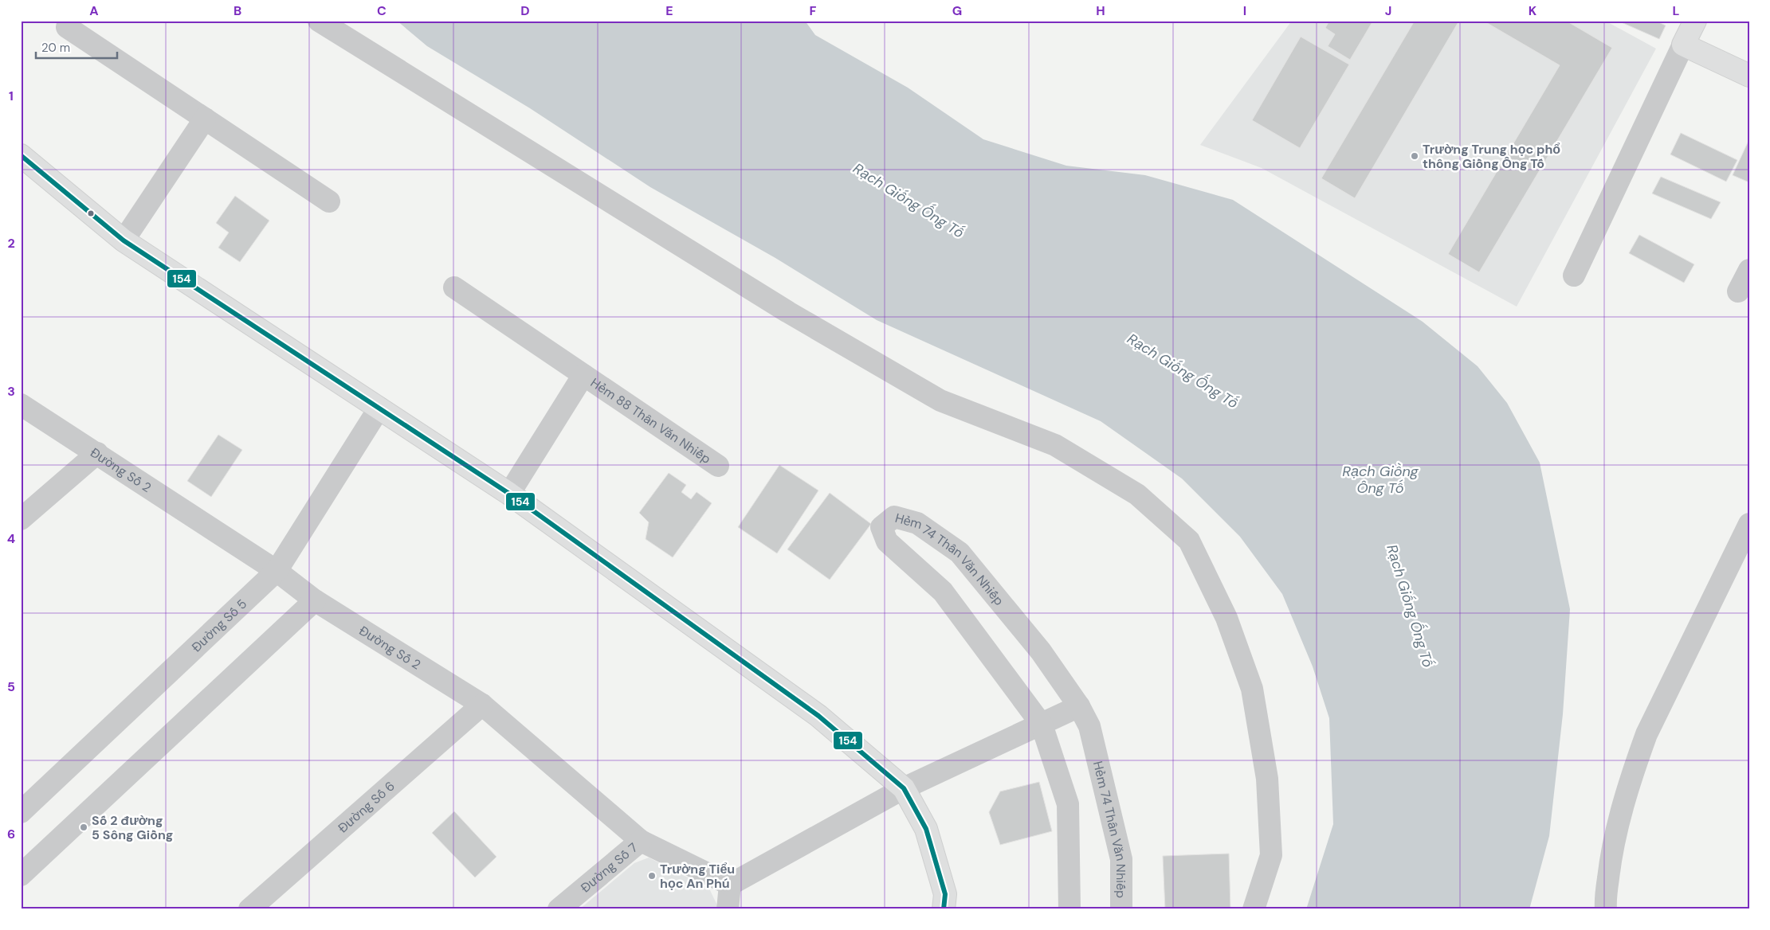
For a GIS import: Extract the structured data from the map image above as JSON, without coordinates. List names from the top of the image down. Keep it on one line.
{"streets":{"street":["Hẻm 88 Thân Văn Nhiếp","Đường Số 2","Hẻm 74 Thân Văn Nhiếp","Đường Số 5","Đường Số 6","Đường Số 7"]},"crossings":[["Đường Số 2","Đường Số 5"],["Đường Số 2","Đường Số 6"],["Đường Số 2","Đường Số 7"]],"water":["Rạch Giống Ống Tố","Rạch Giồng Ông Tố"],"places":["Trường Trung học phổ thông Giồng Ông Tố","Số 2 đường 5 Sông Giồng","Trường Tiểu học An Phú"],"lines":["transit line 154"],"scale_bar":"20 m","grid":{"columns":["A","B","C","D","E","F","G","H","I","J","K","L"],"rows":["1","2","3","4","5","6"]}}
